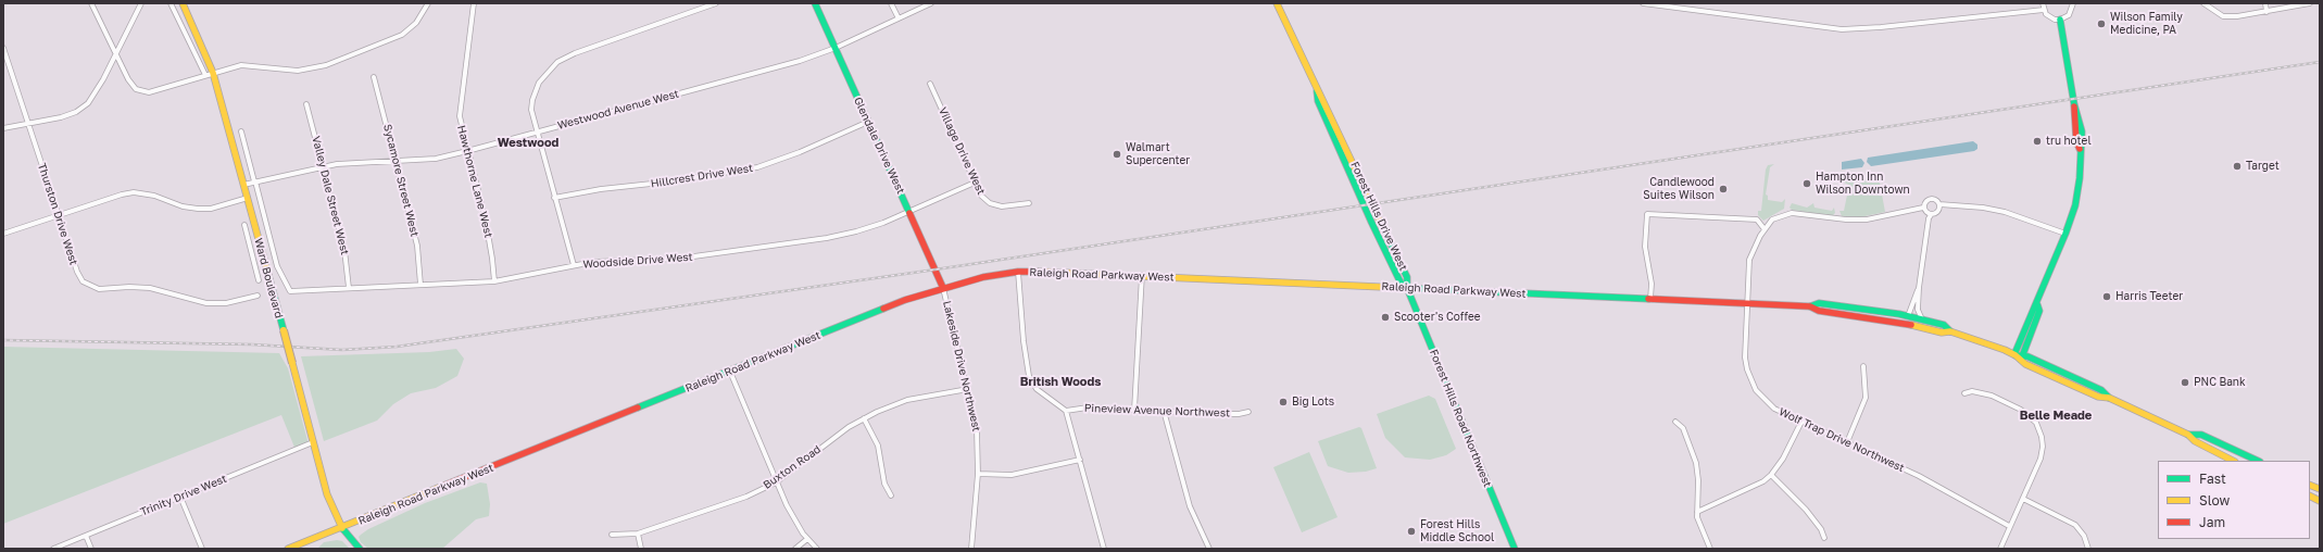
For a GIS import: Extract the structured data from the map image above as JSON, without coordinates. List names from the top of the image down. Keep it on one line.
{"streets":{"main road":["Glendale Drive West","Forest Hills Drive West","Raleigh Road Parkway West","Ward Boulevard","Forest Hills Road Northwest"],"street":["Westwood Avenue West","Village Drive West","Hillcrest Drive West","Sycamore Street West","Hawthorne Lane West","Valley Dale Street West","Thurston Drive West","Woodside Drive West","Lakeside Drive Northwest","Pineview Avenue Northwest","Wolf Trap Drive Northwest","Buxton Road","Trinity Drive West"]},"crossings":[["Westwood Avenue West","Glendale Drive West"],["Westwood Avenue West","Sycamore Street West"],["Westwood Avenue West","Hawthorne Lane West"],["Westwood Avenue West","Valley Dale Street West"],["Westwood Avenue West","Woodside Drive West"],["Westwood Avenue West","Ward Boulevard"],["Glendale Drive West","Hillcrest Drive West"],["Glendale Drive West","Woodside Drive West"],["Glendale Drive West","Raleigh Road Parkway West"],["Glendale Drive West","Lakeside Drive Northwest"],["Village Drive West","Woodside Drive West"],["Sycamore Street West","Woodside Drive West"],["Hawthorne Lane West","Woodside Drive West"],["Valley Dale Street West","Woodside Drive West"],["Forest Hills Drive West","Raleigh Road Parkway West"],["Forest Hills Drive West","Forest Hills Road Northwest"],["Raleigh Road Parkway West","Ward Boulevard"],["Raleigh Road Parkway West","Lakeside Drive Northwest"],["Raleigh Road Parkway West","Forest Hills Road Northwest"],["Raleigh Road Parkway West","Wolf Trap Drive Northwest"],["Ward Boulevard","Trinity Drive West"],["Lakeside Drive Northwest","Buxton Road"]],"districts":["Westwood","British Woods","Belle Meade"],"places":["Wilson Family Medicine, PA","tru hotel","Walmart Supercenter","Target","Hampton Inn Wilson Downtown","Candlewood Suites Wilson","Harris Teeter","Scooter's Coffee","PNC Bank","Big Lots","Forest Hills Middle School"],"legend":["Fast","Slow","Jam"]}
